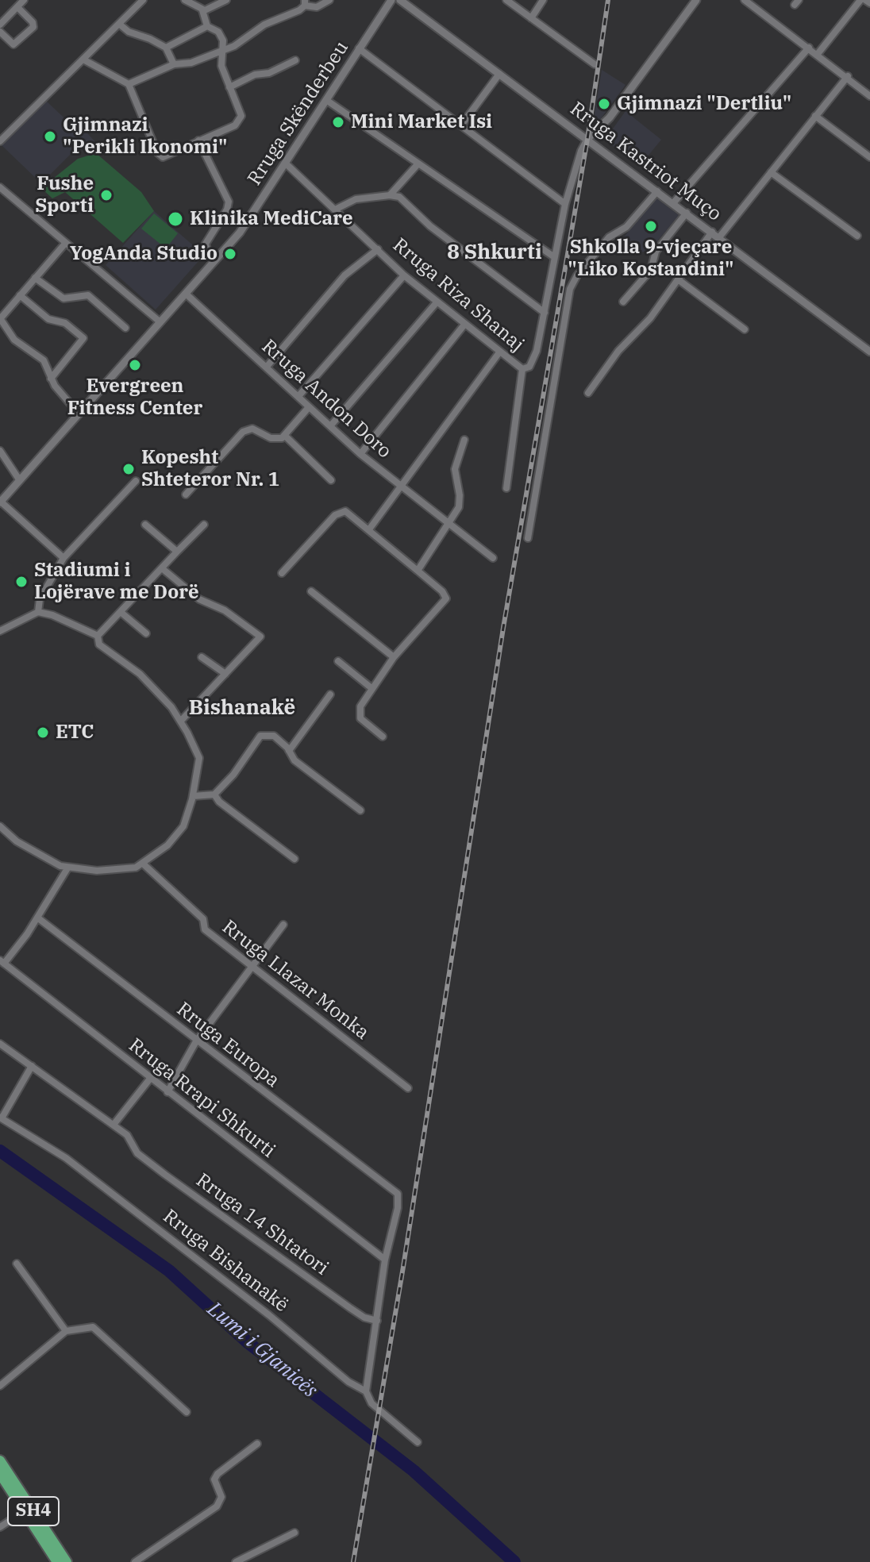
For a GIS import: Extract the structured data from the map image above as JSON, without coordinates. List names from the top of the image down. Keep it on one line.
{"streets":{"main road":["SH4"],"street":["Rruga Skënderbeu","Rruga Kastriot Muço","Rruga Riza Shanaj","Rruga Andon Doro","Rruga Llazar Monka","Rruga Europa","Rruga Rrapi Shkurti","Rruga 14 Shtatori","Rruga Bishanakë"]},"crossings":[["Rruga Skënderbeu","Rruga Riza Shanaj"],["Rruga Skënderbeu","Rruga Andon Doro"],["Rruga Europa","Rruga Rrapi Shkurti"]],"districts":["8 Shkurti","Bishanakë"],"water":["Lumi i Gjanicës"],"places":["Gjimnazi \"Dertliu\"","Mini Market Isi","Gjimnazi \"Perikli Ikonomi\"","Fushe Sporti","Klinika MediCare","Shkolla 9-vjeçare \"Liko Kostandini\"","YogAnda Studio","Evergreen Fitness Center","Kopesht Shteteror Nr. 1","Stadiumi i Lojërave me Dorë","ETC"]}
